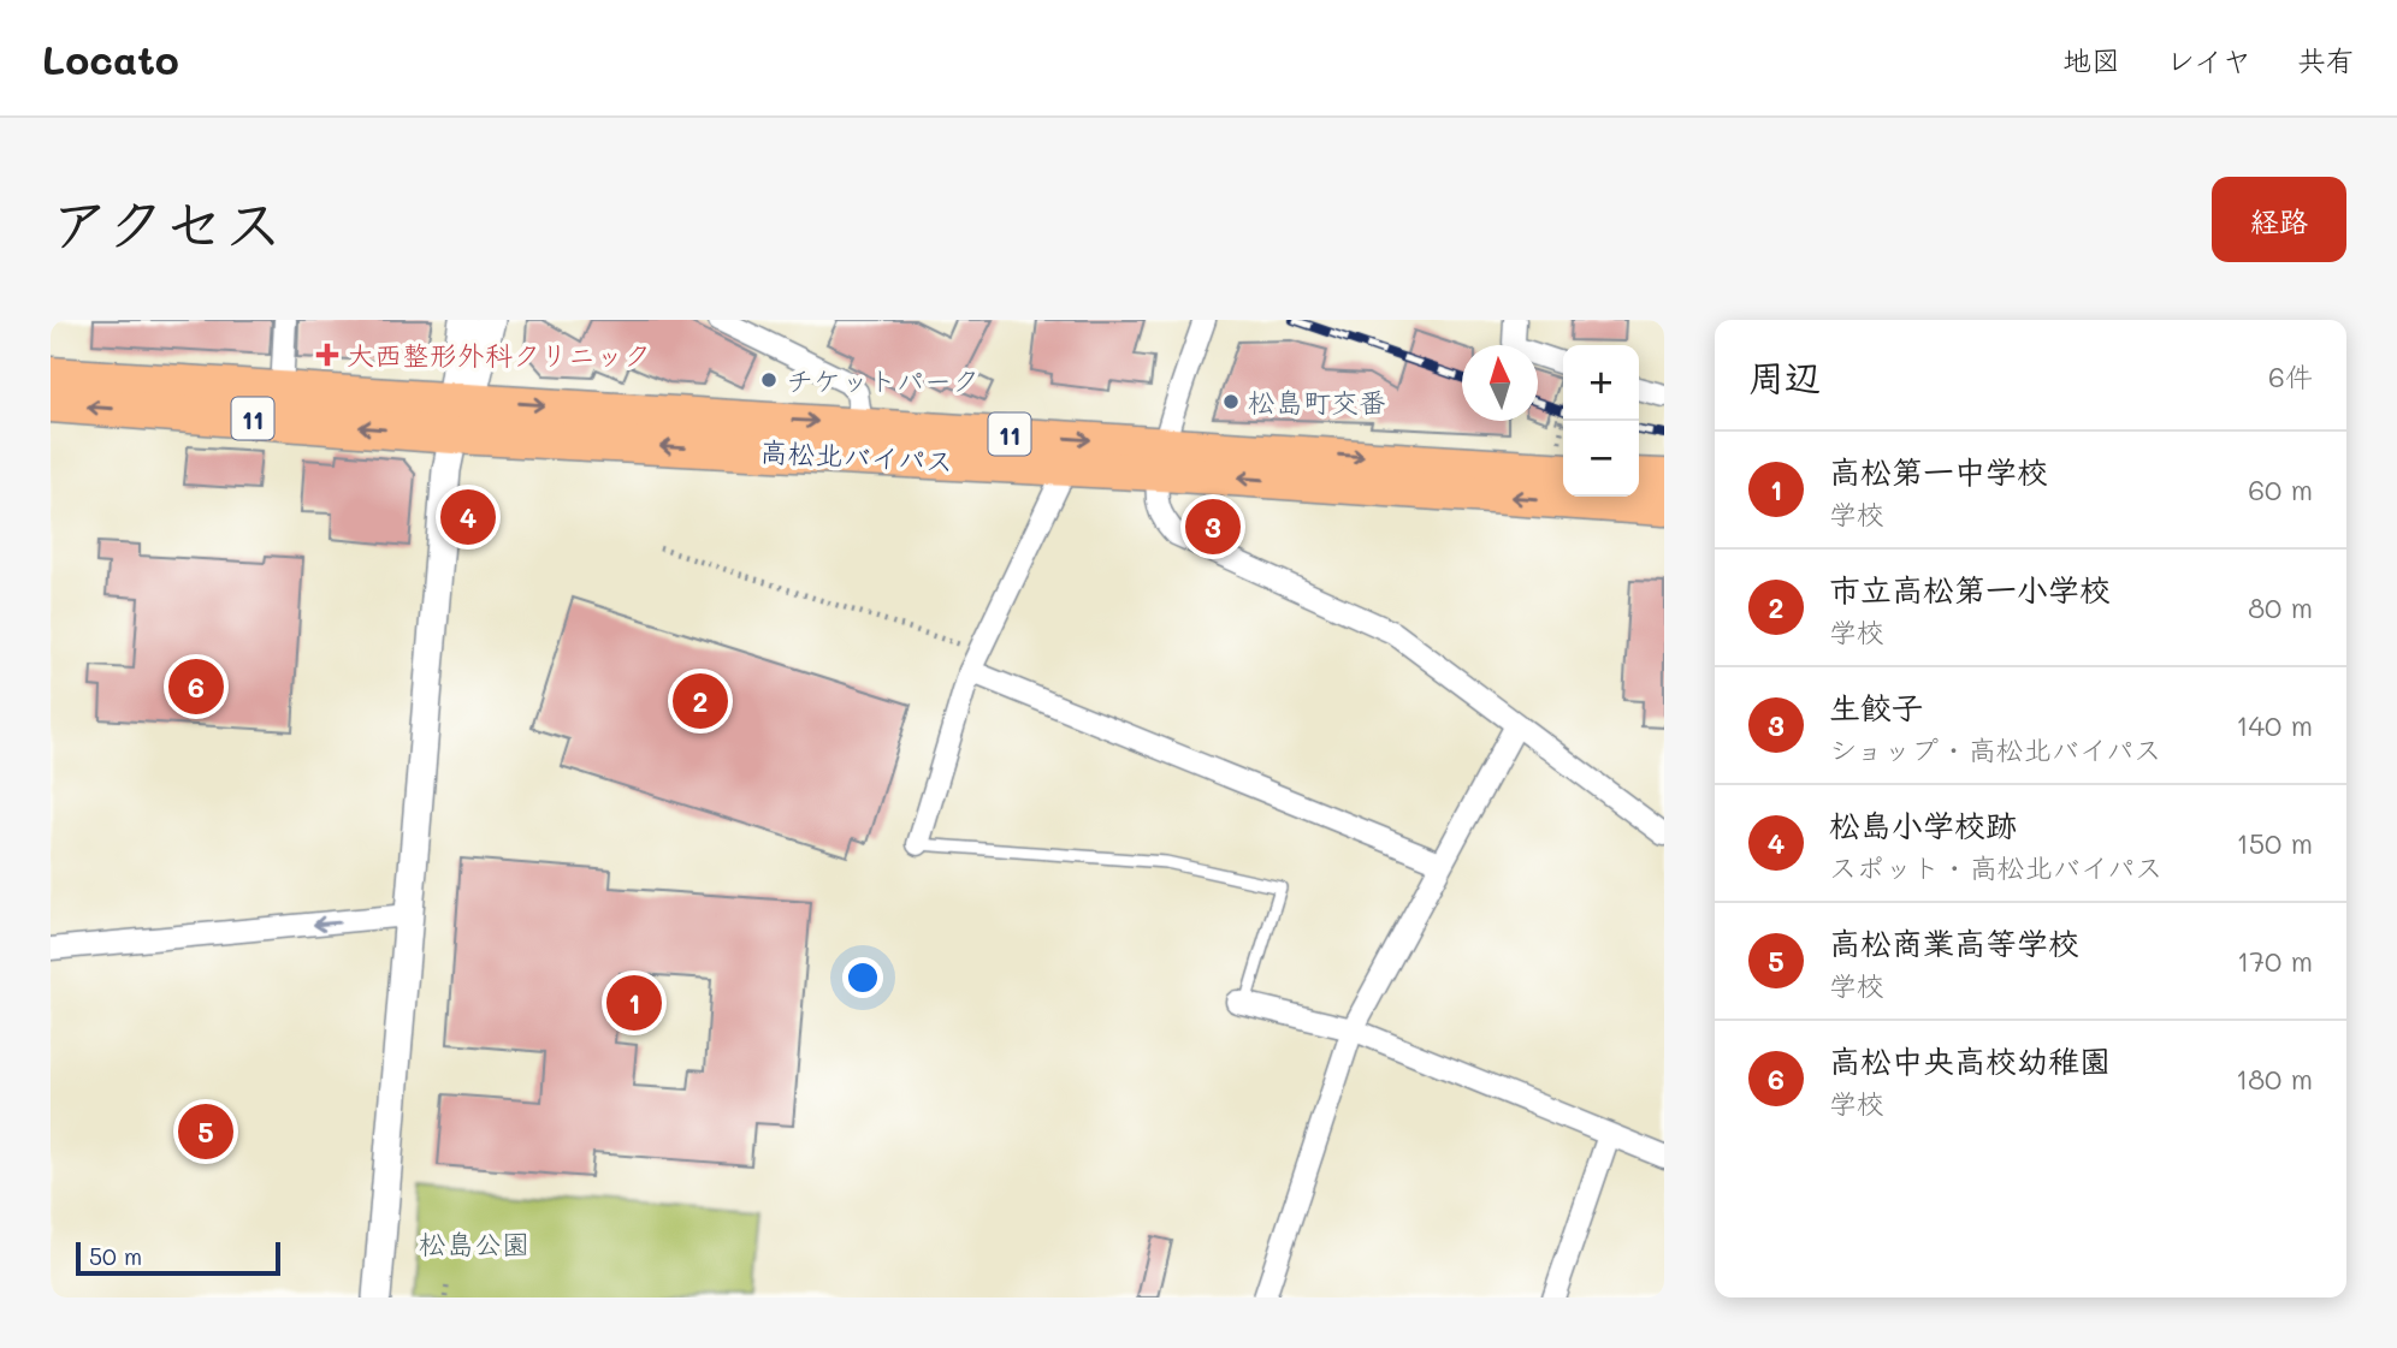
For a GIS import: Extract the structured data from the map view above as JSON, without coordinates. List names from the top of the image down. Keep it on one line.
{"streets":{"highway":["11","高松北バイパス"]},"parks":["松島公園"],"places":{"health":["大西整形外科クリニック"],"other":["チケットパーク","松島町交番"]},"scale_bar":"50 m","north":"top","page":{"header":"Locato","nav":["地図","レイヤ","共有"],"title":"アクセス","buttons":"経路","heading":["周辺","6件"],"map_buttons":["+","−"],"list":[{"mark":"1","name":"高松第一中学校","note":"学校","value":"60 m"},{"mark":"2","name":"市立高松第一小学校","note":"学校","value":"80 m"},{"mark":"3","name":"生餃子","note":"ショップ · 高松北バイパス","value":"140 m"},{"mark":"4","name":"松島小学校跡","note":"スポット · 高松北バイパス","value":"150 m"},{"mark":"5","name":"高松商業高等学校","note":"学校","value":"170 m"},{"mark":"6","name":"高松中央高校幼稚園","note":"学校","value":"180 m"}],"pins":["4","3","6","2","1","5"],"scale":"50 m"}}
